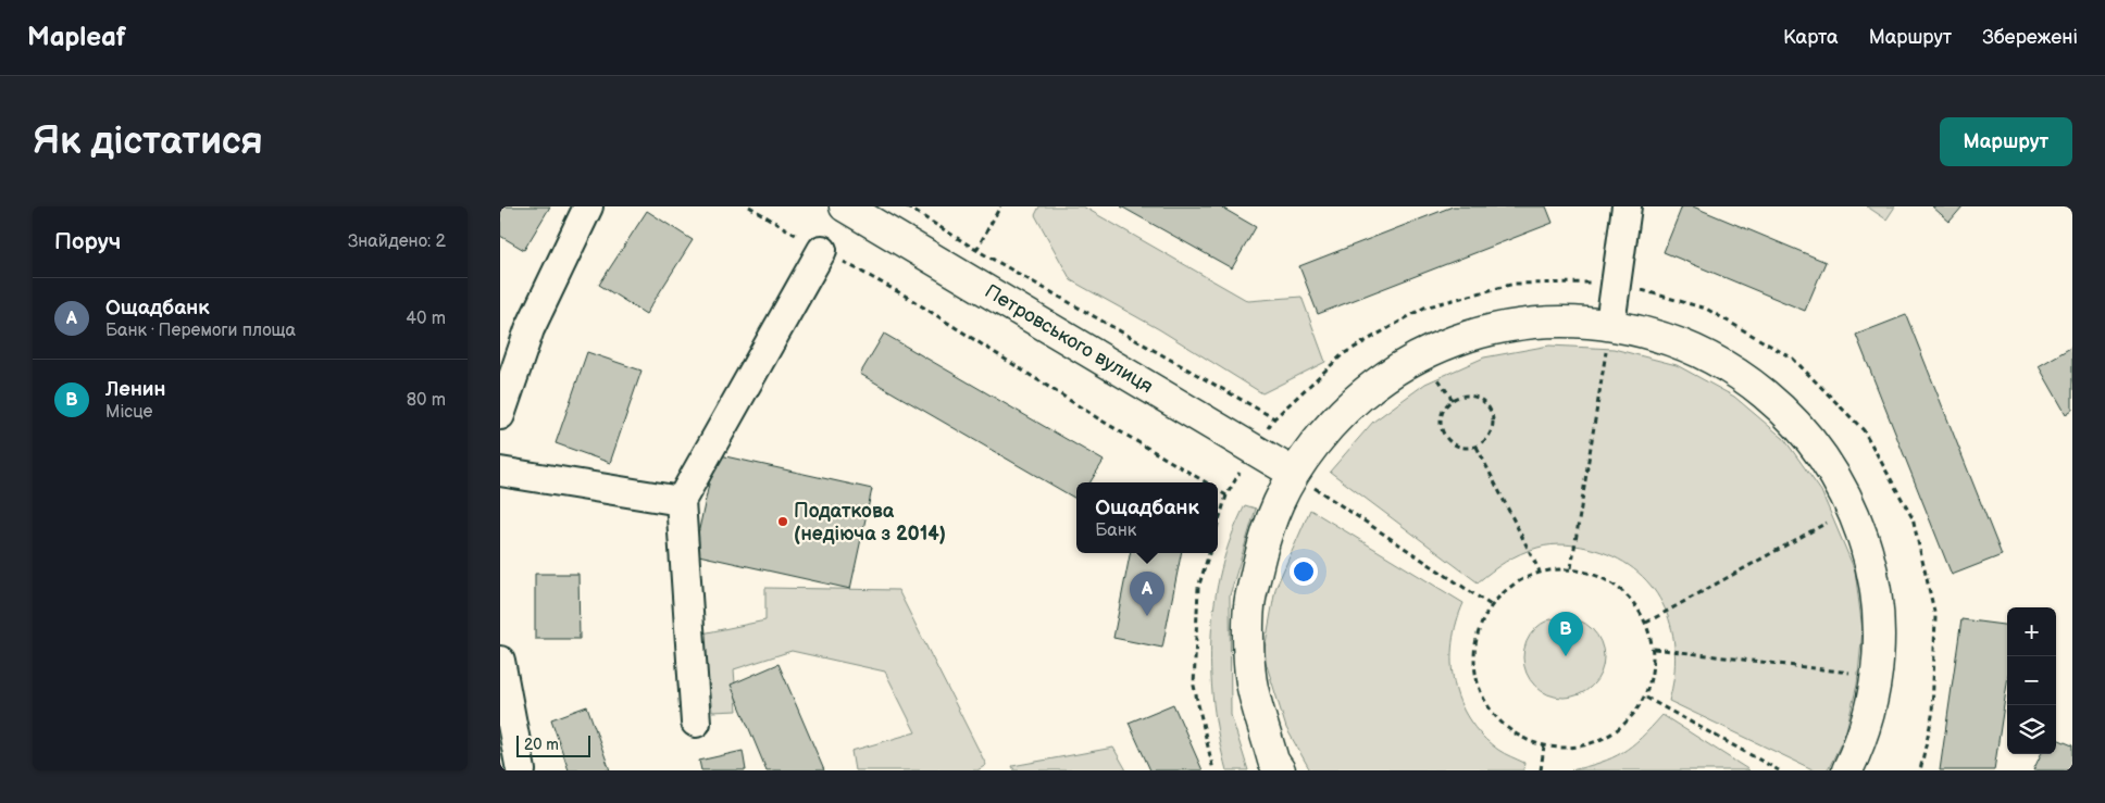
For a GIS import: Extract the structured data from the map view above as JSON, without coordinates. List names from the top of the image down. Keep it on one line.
{"streets":{"main road":["Петровського вулиця"]},"places":["Податкова (недіюча з 2014)"],"scale_bar":"20 m","page":{"header":"Mapleaf","nav":["Карта","Маршрут","Збережені"],"buttons":"Маршрут","title":"Як дістатися","heading":["Поруч","Знайдено: 2"],"list":[{"mark":"A","name":"Ощадбанк","note":"Банк · Перемоги площа","value":"40 m"},{"mark":"B","name":"Ленин","note":"Місце","value":"80 m"}],"popup":["Ощадбанк","Банк"],"pins":["A","B"],"map_buttons":["+","−"],"scale":"20 m"}}
